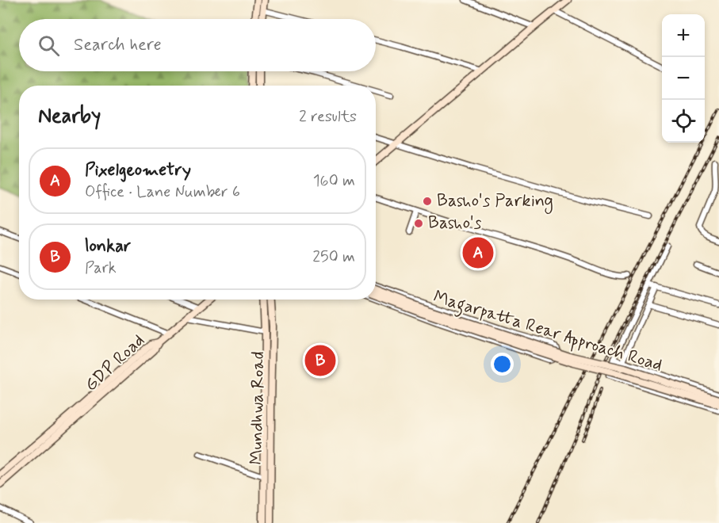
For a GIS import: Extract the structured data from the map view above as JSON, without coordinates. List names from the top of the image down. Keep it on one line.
{"streets":{"main road":["Magarpatta Rear Approach Road","GDP Road","Mundhwa Road"]},"places":["Basho's Parking","Basho's"],"page":{"map_buttons":["+","−"],"search":"Search here","heading":["Nearby","2 results"],"list":[{"mark":"A","name":"Pixelgeometry","note":"Office · Lane Number 6","value":"160 m"},{"mark":"B","name":"lonkar","note":"Park","value":"250 m"}],"pins":["A","B"]}}
